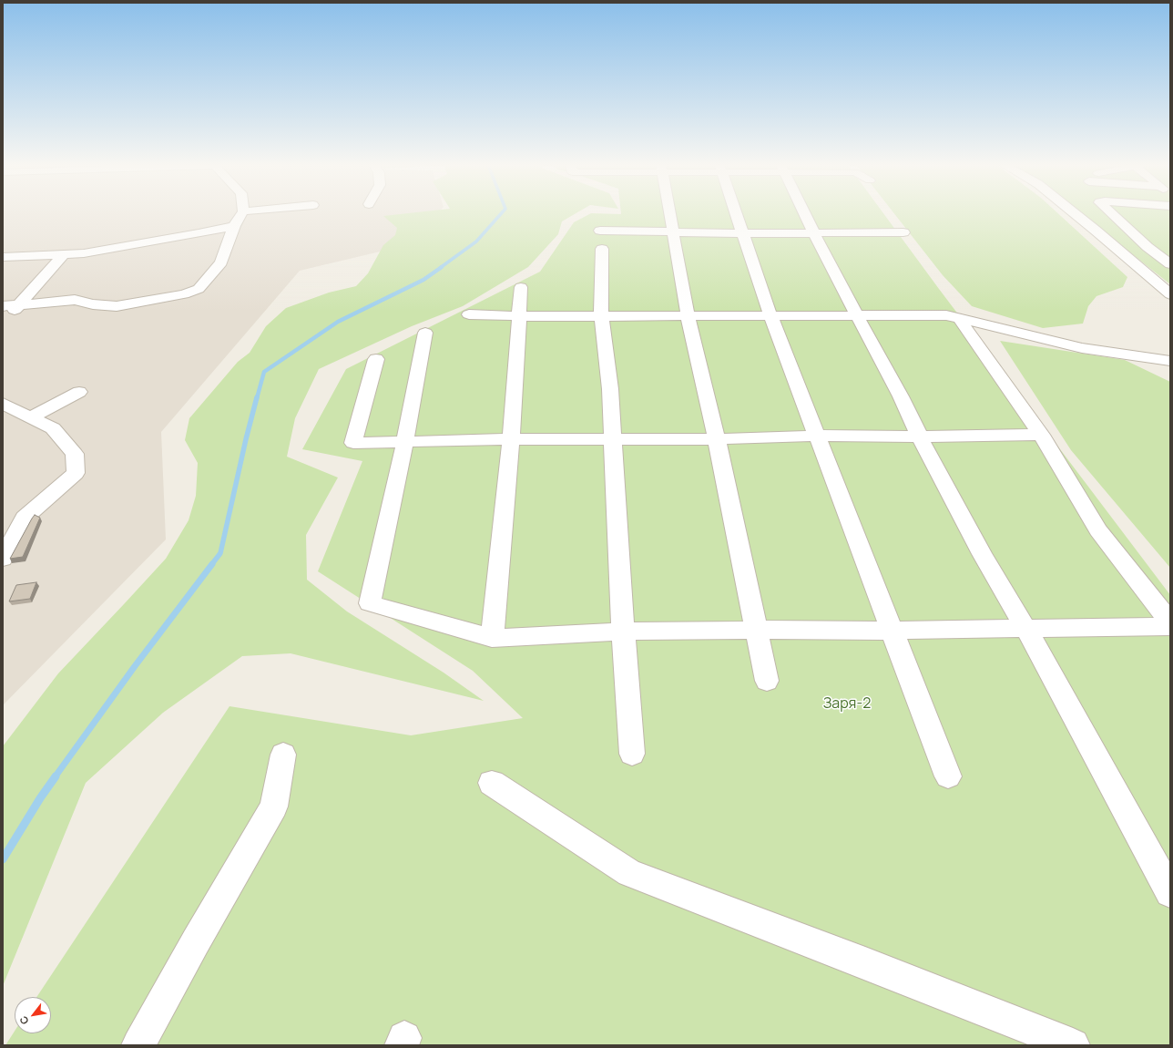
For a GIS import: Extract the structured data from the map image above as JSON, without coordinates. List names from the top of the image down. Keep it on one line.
{"parks":["Заря-2"],"north":"bottom left"}
